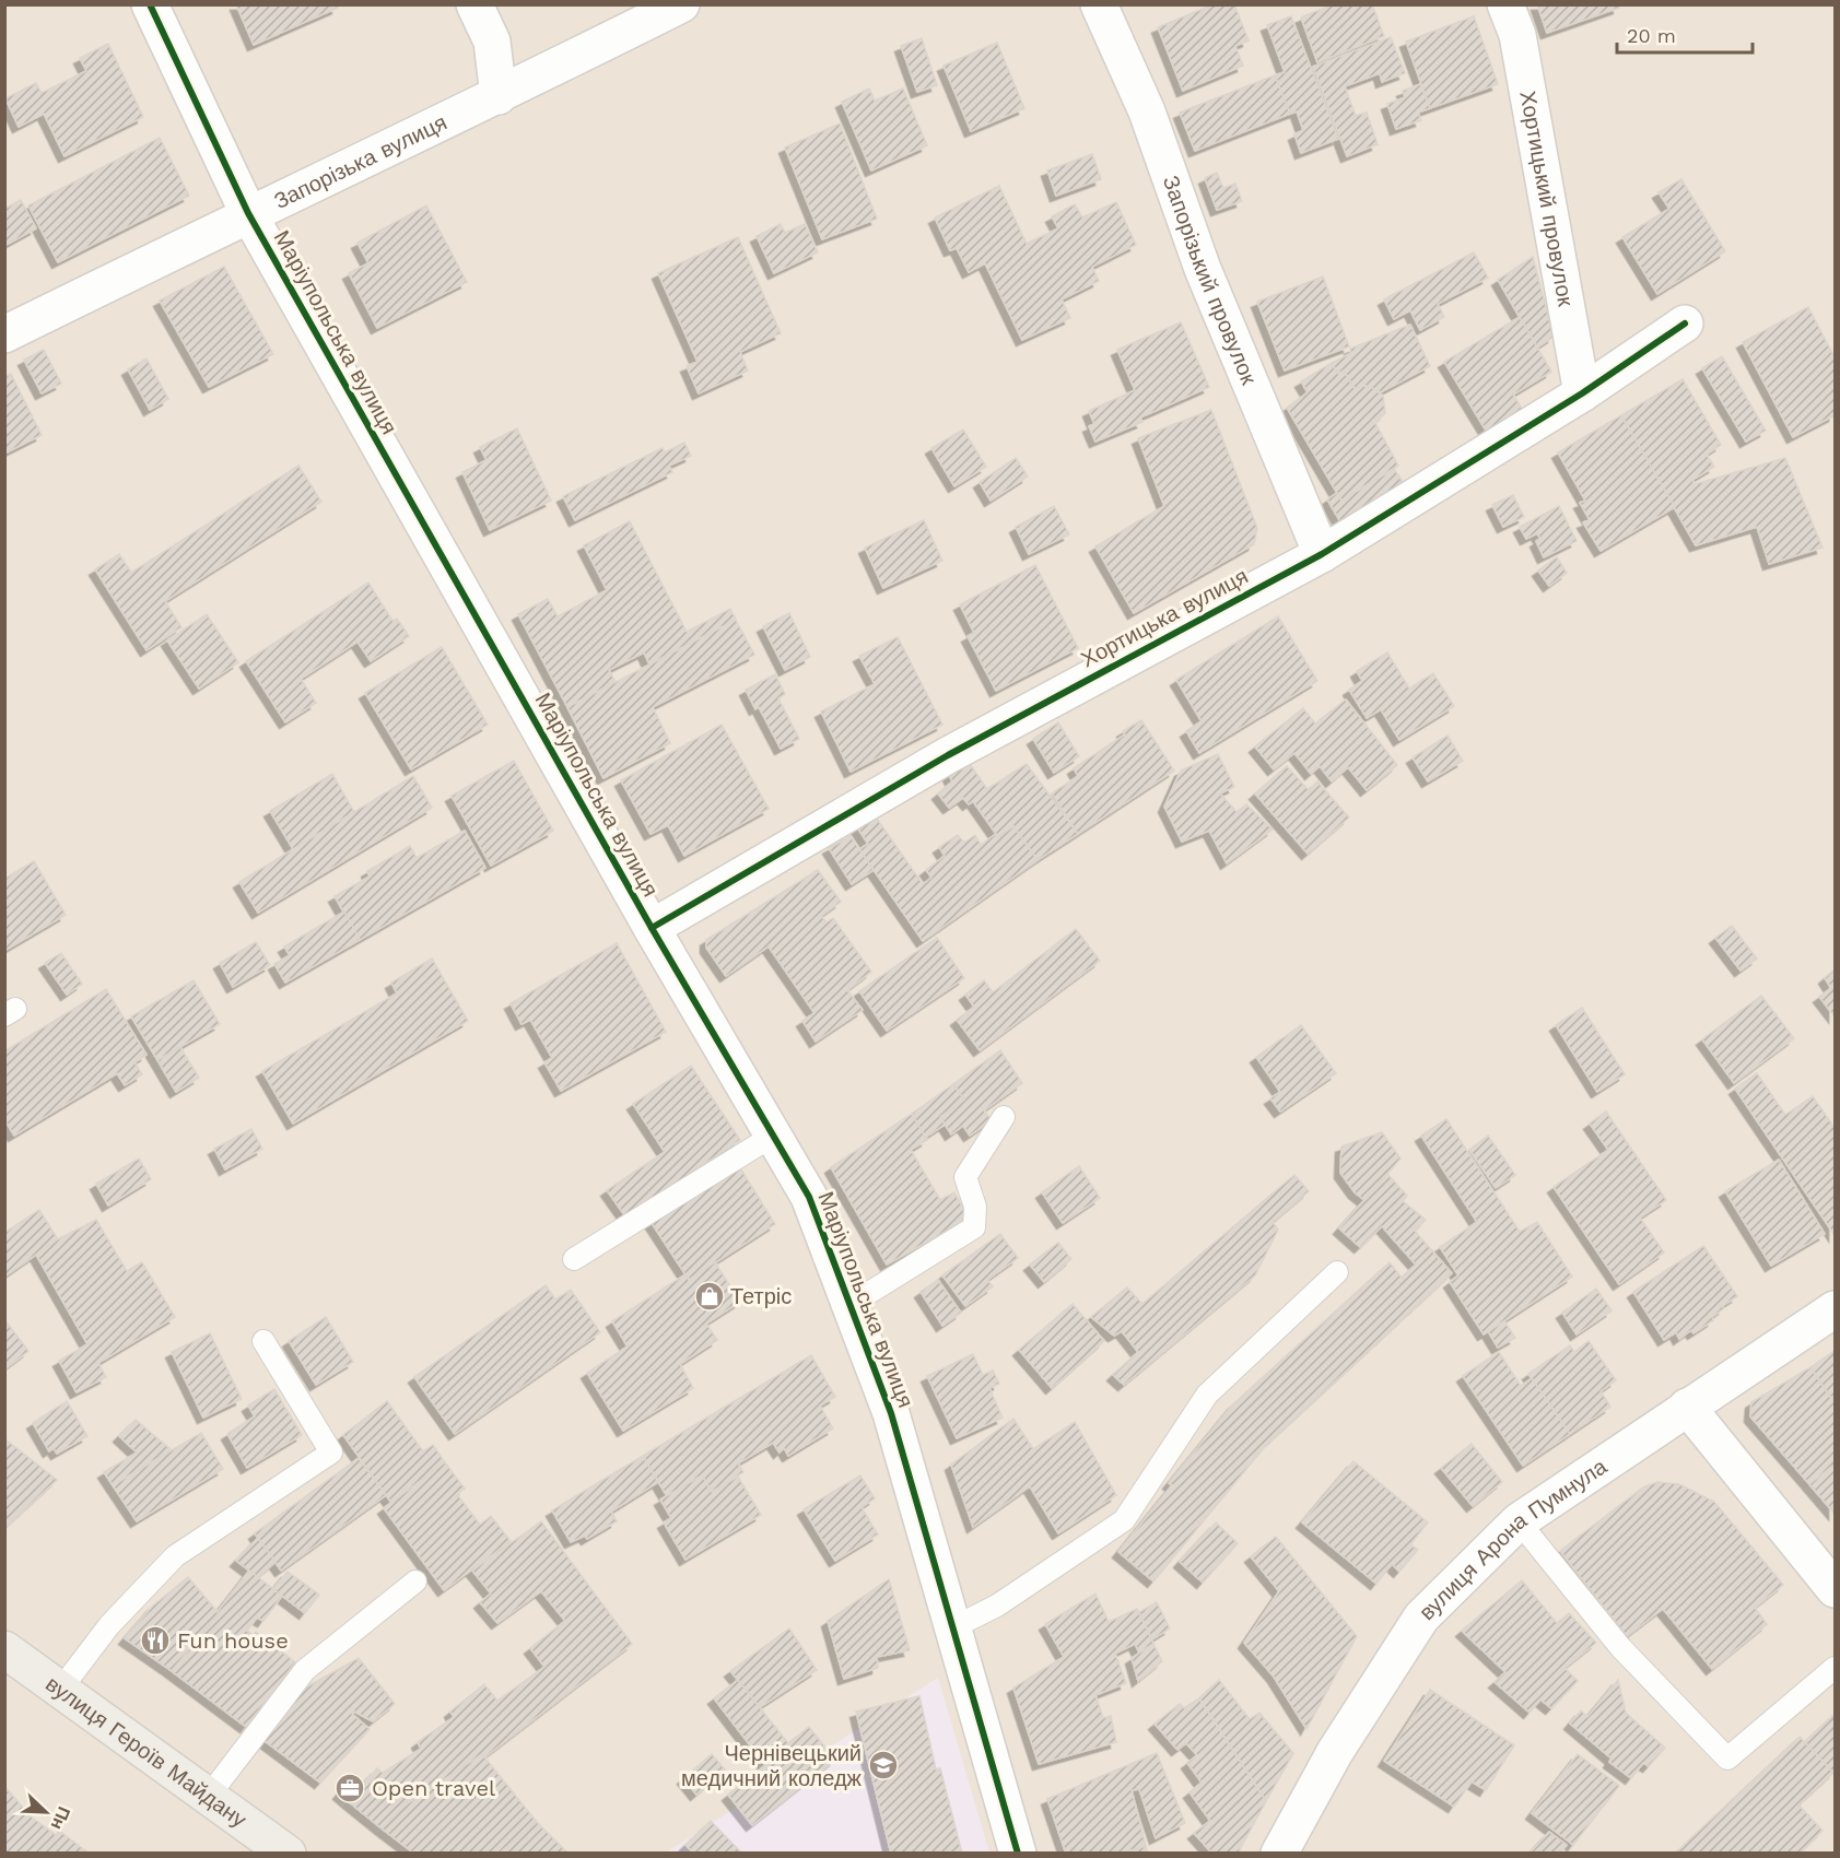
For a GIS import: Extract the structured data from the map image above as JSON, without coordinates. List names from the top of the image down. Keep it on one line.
{"streets":{"main road":["вулиця Героїв Майдану"],"street":["Запорізька вулиця","Хортицький провулок","Запорізький провулок","Маріупольська вулиця","Хортицька вулиця","вулиця Арона Пумнула"]},"crossings":[["Запорізька вулиця","Маріупольська вулиця"],["Хортицький провулок","Хортицька вулиця"],["Запорізький провулок","Хортицька вулиця"],["Маріупольська вулиця","Хортицька вулиця"]],"places":{"shop":["Тетріс"],"restaurant":["Fun house"],"school or university":["Чернівецький медичний коледж"],"office":["Open travel"]},"scale_bar":"20 m","north":"bottom right"}
